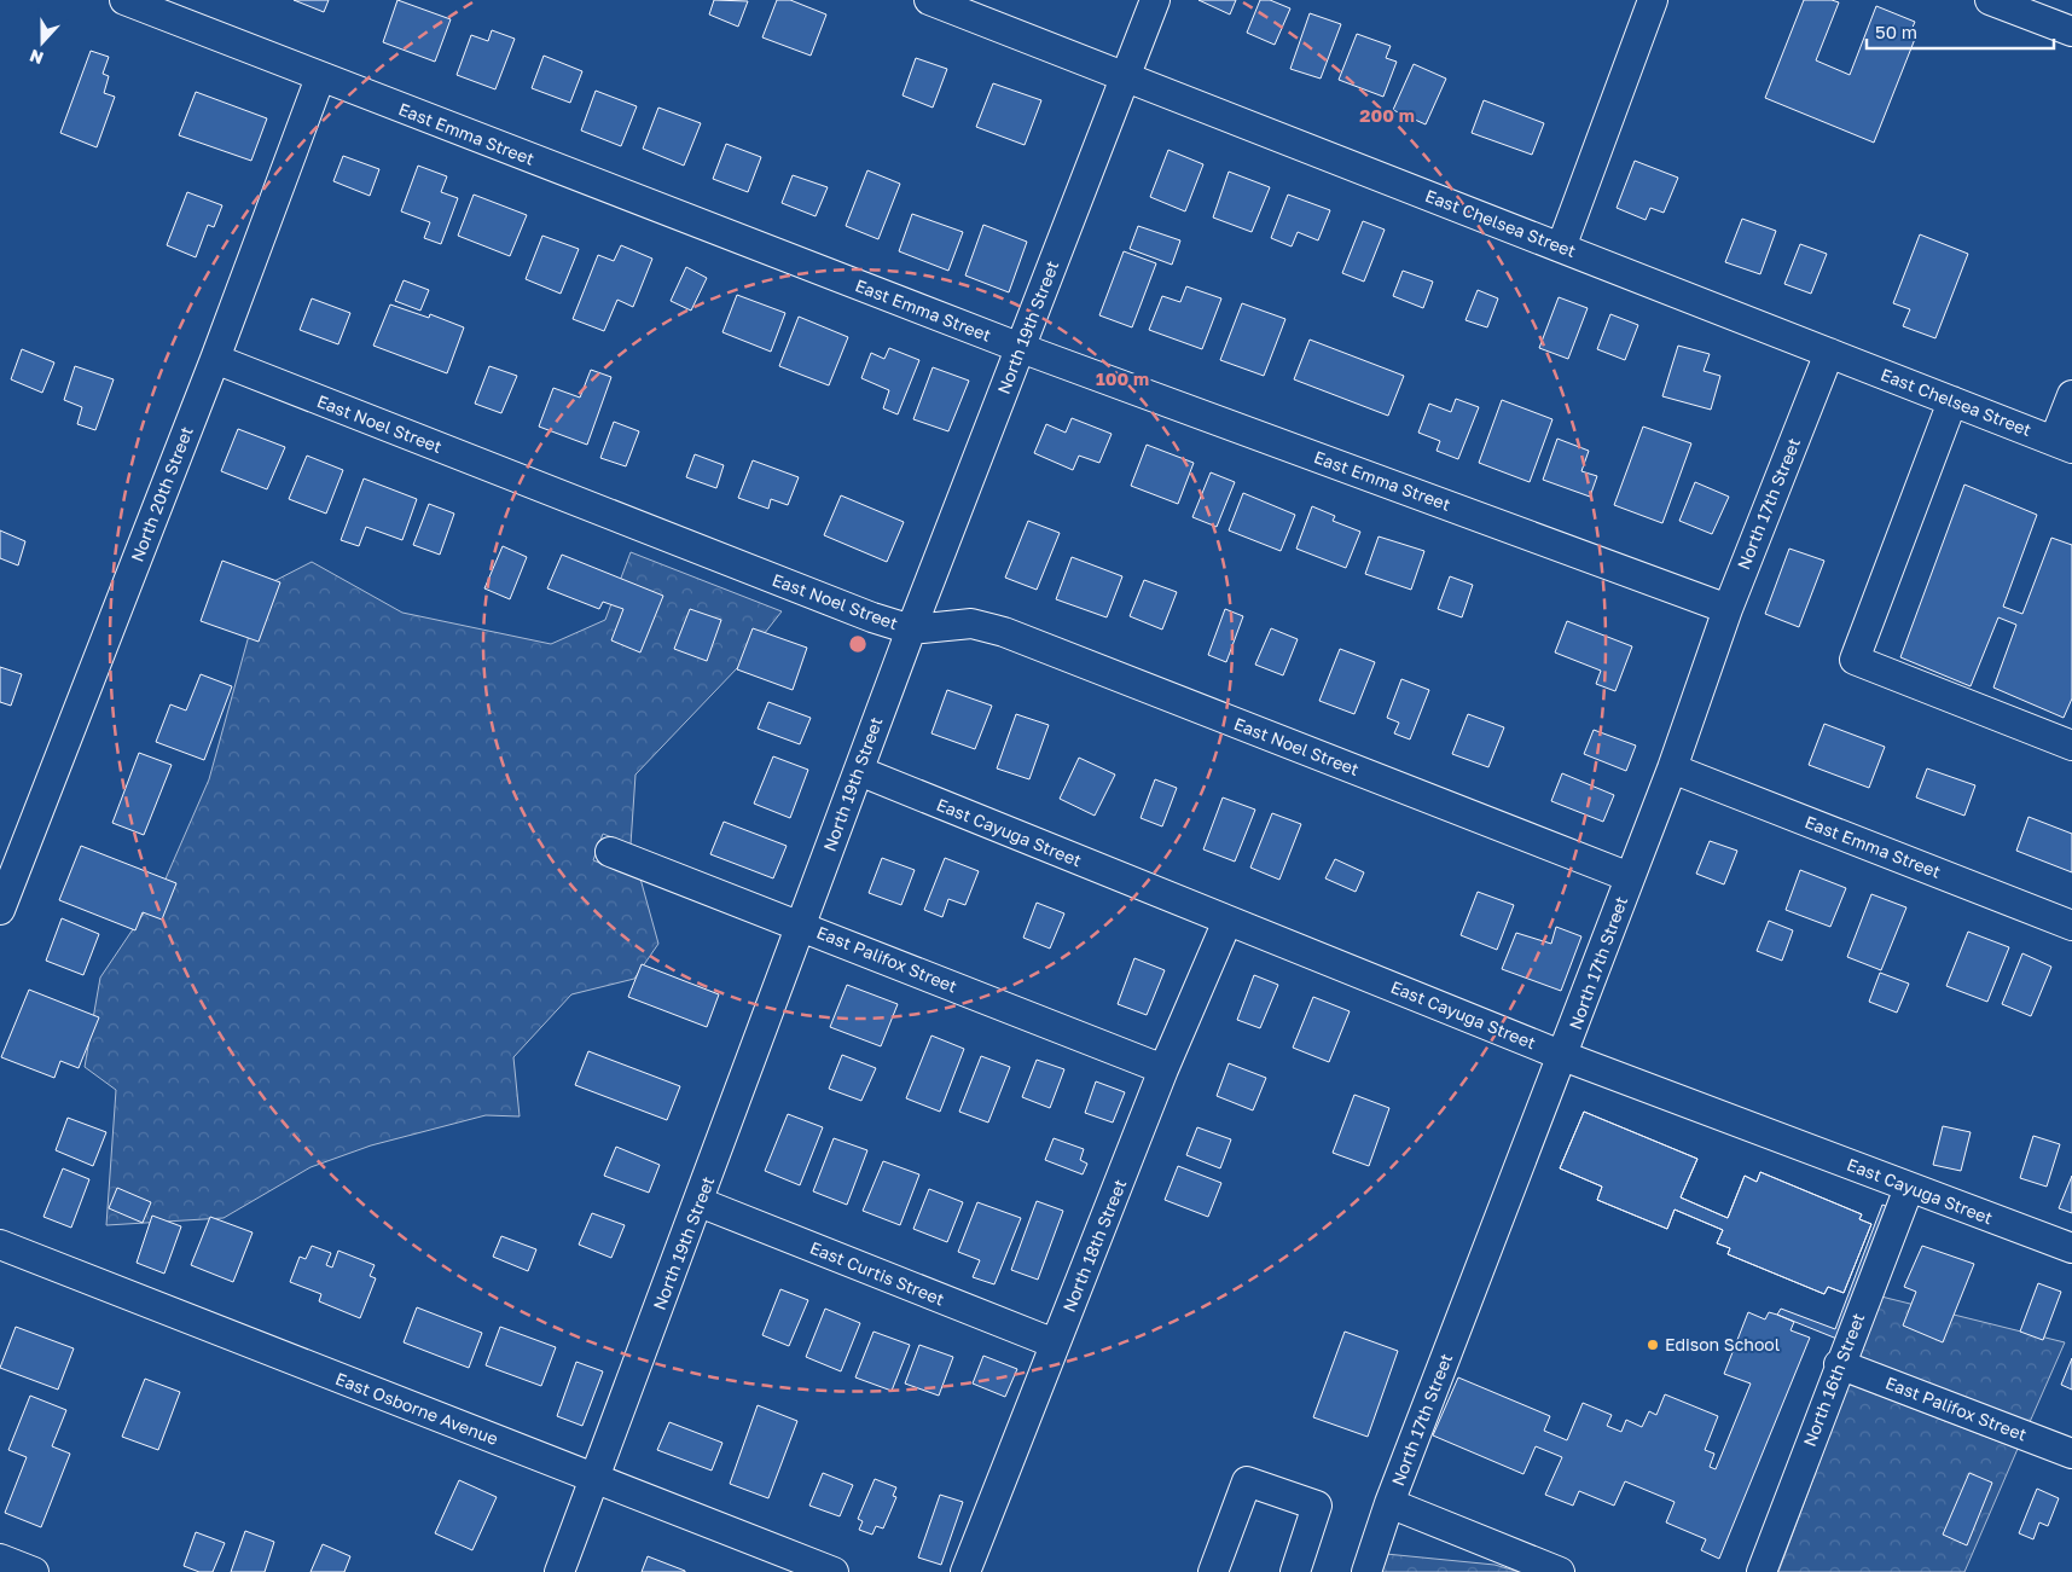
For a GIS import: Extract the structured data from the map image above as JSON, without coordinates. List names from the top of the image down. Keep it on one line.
{"streets":{"street":["East Emma Street","East Chelsea Street","North 19th Street","East Noel Street","North 20th Street","North 17th Street","East Cayuga Street","East Palifox Street","North 18th Street","East Curtis Street","North 16th Street","East Osborne Avenue"]},"crossings":[["East Emma Street","North 19th Street"],["East Emma Street","North 20th Street"],["East Emma Street","North 17th Street"],["East Chelsea Street","North 19th Street"],["East Chelsea Street","North 17th Street"],["North 19th Street","East Noel Street"],["North 19th Street","East Cayuga Street"],["North 19th Street","East Palifox Street"],["North 19th Street","East Curtis Street"],["North 19th Street","East Osborne Avenue"],["East Noel Street","North 20th Street"],["East Noel Street","North 17th Street"],["North 17th Street","East Cayuga Street"],["East Cayuga Street","North 18th Street"],["East Cayuga Street","North 16th Street"],["East Palifox Street","North 18th Street"],["East Palifox Street","North 16th Street"],["North 18th Street","East Curtis Street"]],"places":["Edison School"],"scale_bar":"50 m","north":"bottom","rings":["200 m","100 m"]}
